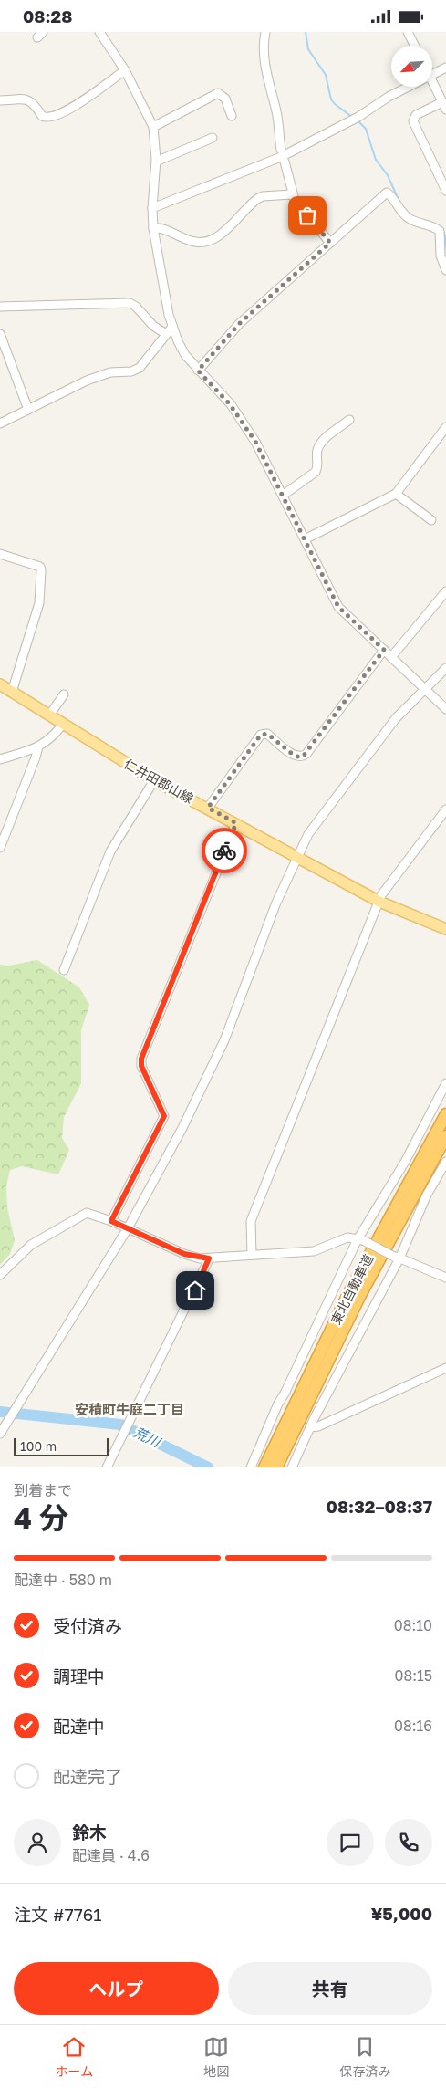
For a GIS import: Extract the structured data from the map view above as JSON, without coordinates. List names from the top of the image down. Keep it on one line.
{"streets":{"highway":["東北自動車道"],"main road":["仁井田郡山線"]},"districts":["安積町牛庭二丁目"],"water":["荒川"],"scale_bar":"100 m","north":"bottom left","page":{"status":"08:28","scale":"100 m","heading":["4 分","到着まで","08:32–08:37"],"panel":["鈴木","配達員 · 4.6","注文 #7761","¥5,000"],"bar":"配達中 · 580 m","list":[["受付済み","08:10"],["調理中","08:15"],["配達中","08:16"],"配達完了"],"buttons":["ヘルプ","共有"],"tabs":["ホーム","地図","保存済み"]}}
